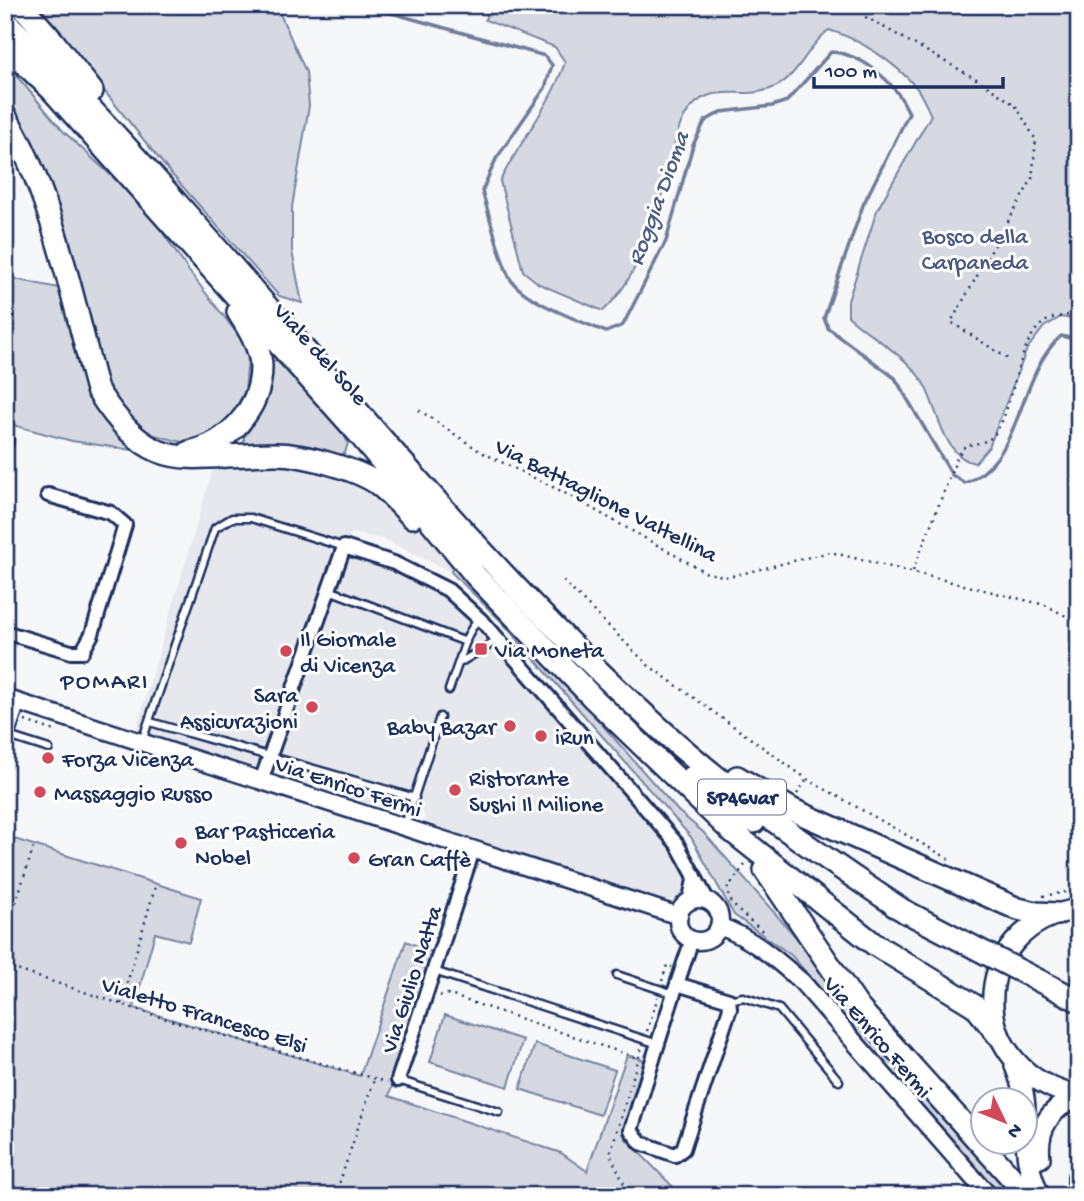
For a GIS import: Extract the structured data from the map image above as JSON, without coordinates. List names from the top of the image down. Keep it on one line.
{"streets":{"highway":["Viale del Sole","SP46var"],"street":["Via Enrico Fermi","Via Giulio Natta"],"path":["Via Battaglione Valtellina","Vialetto Francesco Elsi"]},"crossings":[["Viale del Sole","SP46var"],["Via Enrico Fermi","Via Giulio Natta"],["Via Giulio Natta","Vialetto Francesco Elsi"]],"districts":["POMARI"],"water":["Roggia Dioma"],"parks":["Bosco della Carpaneda"],"places":{"transit":["Via Moneta"],"other":["Il Giornale di Vicenza","Sara Assicurazioni","Baby Bazar","iRun","Forza Vicenza","Ristorante Sushi Il Milione","Massaggio Russo","Bar Pasticceria Nobel","Gran Caffè"]},"scale_bar":"100 m","north":"bottom right"}
